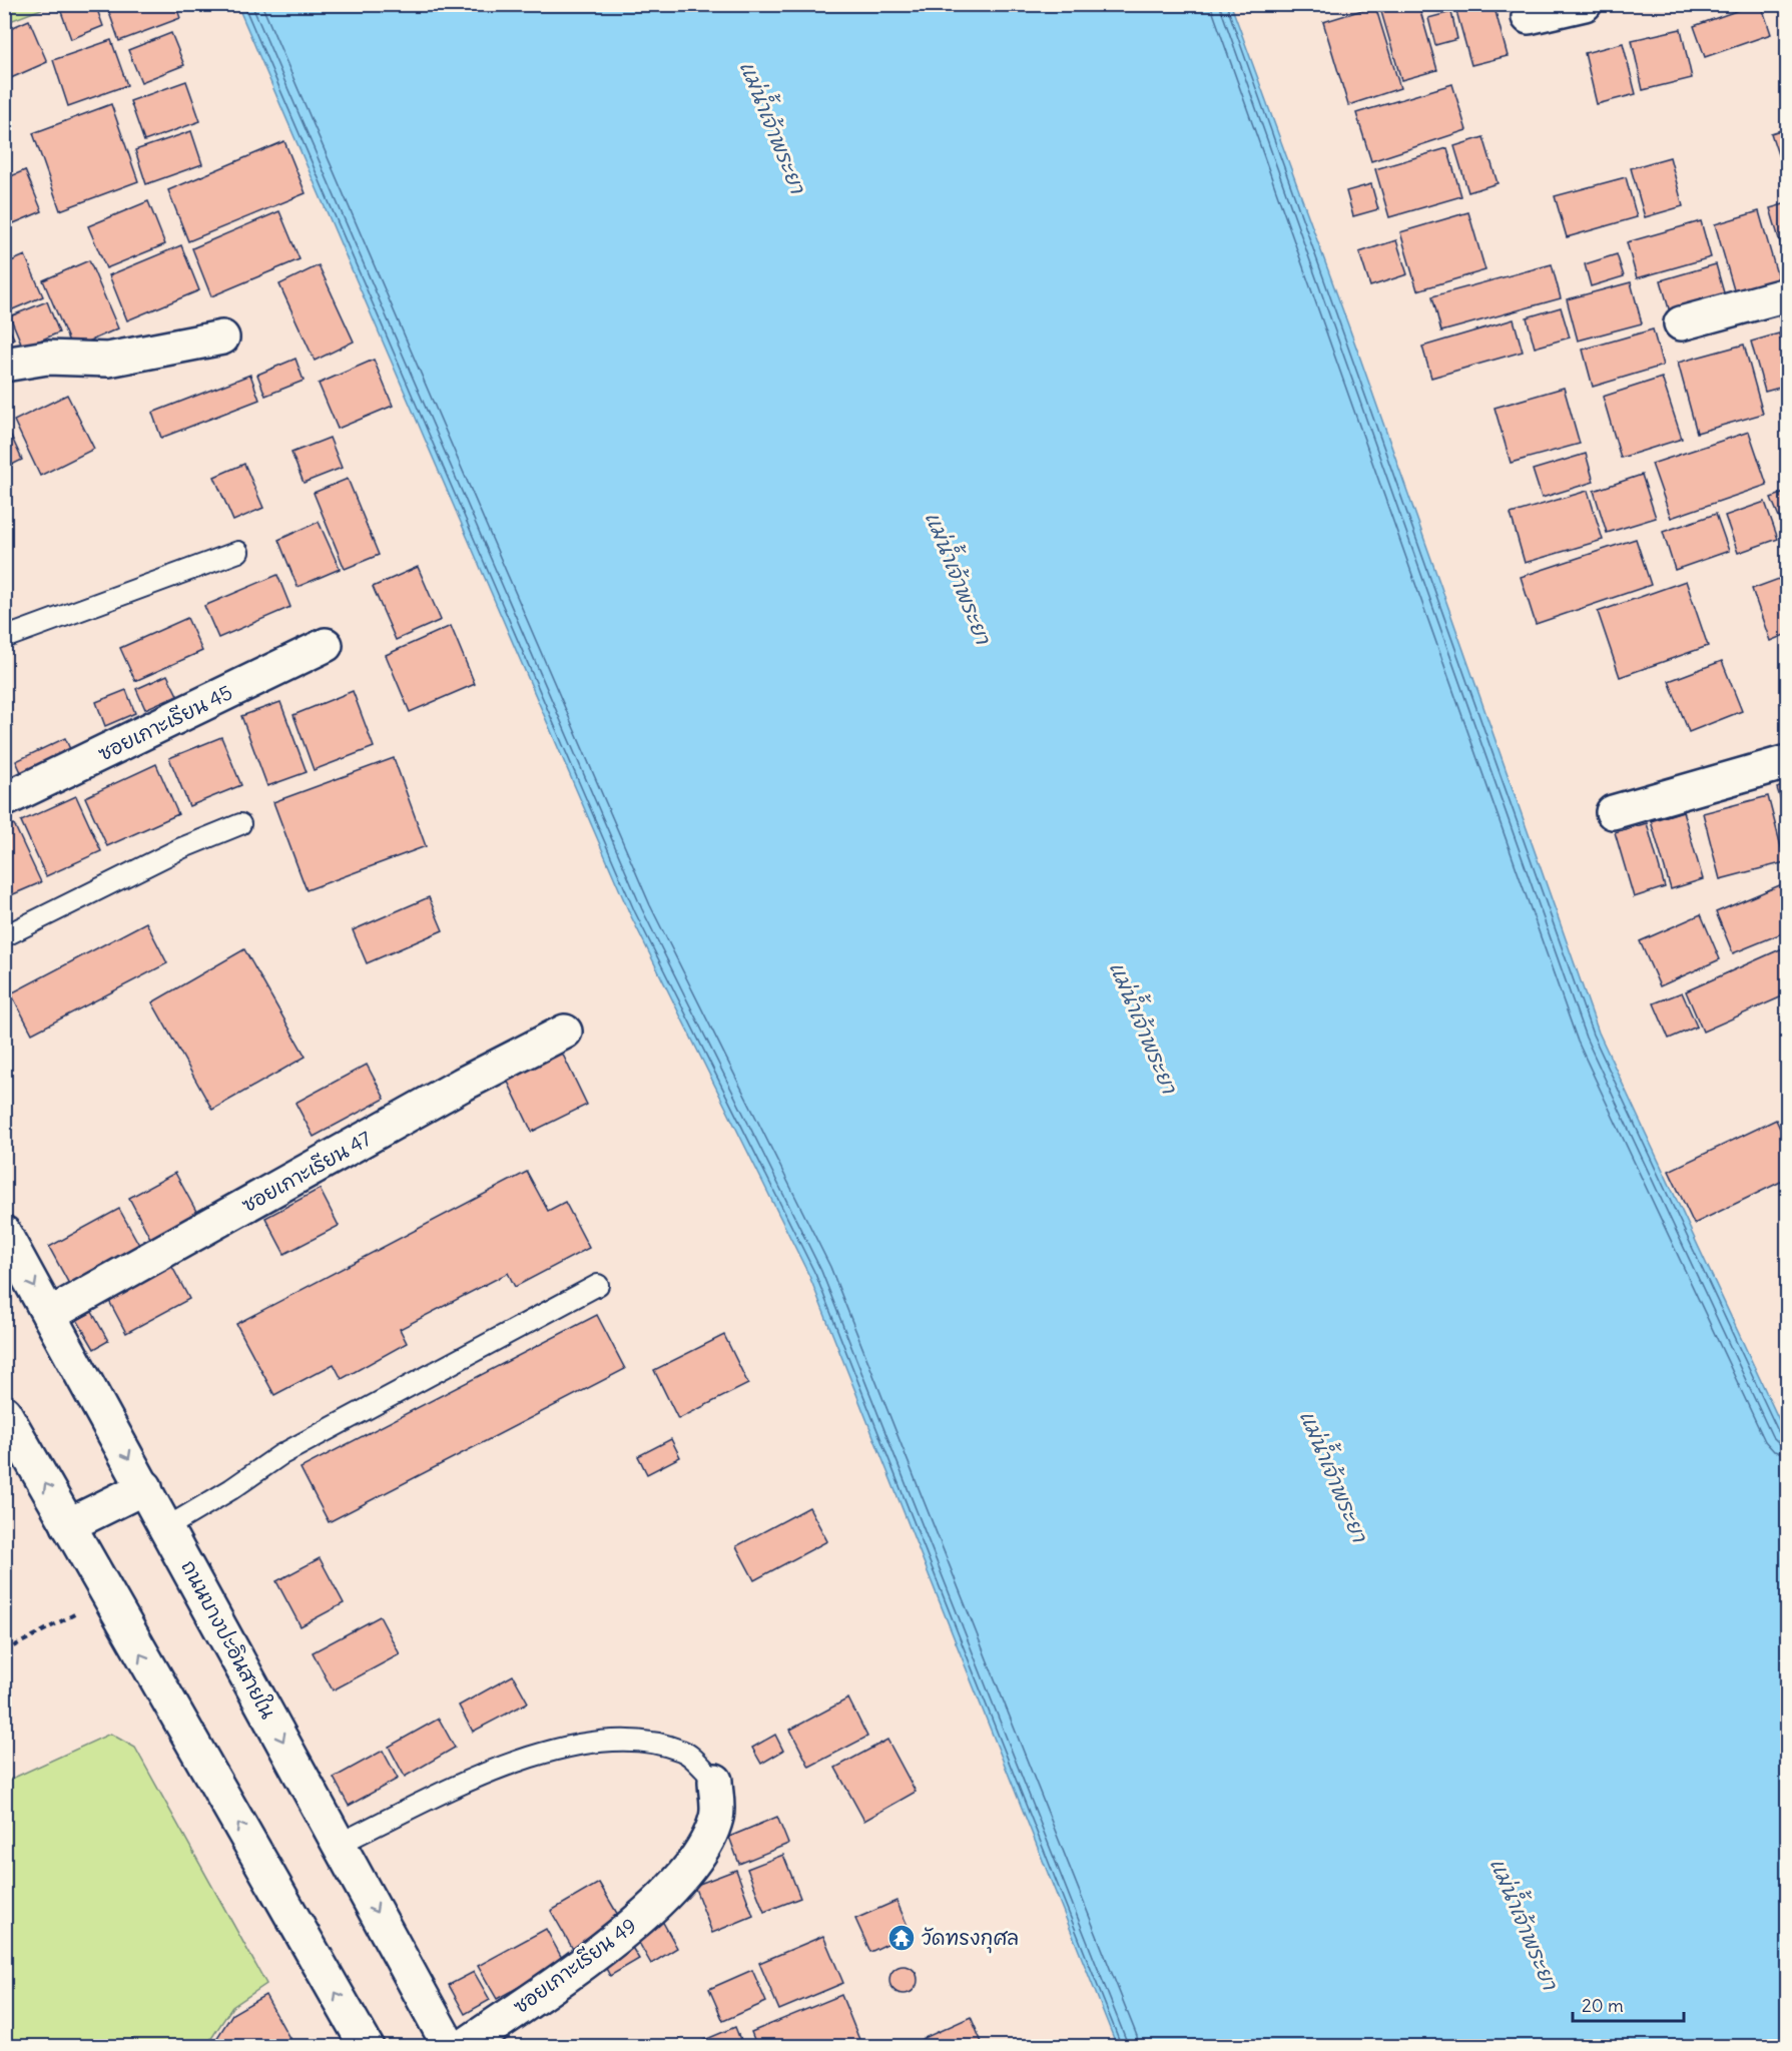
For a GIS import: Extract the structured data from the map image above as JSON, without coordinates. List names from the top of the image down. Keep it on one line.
{"streets":{"street":["ซอยเกาะเรียน 45","ซอยเกาะเรียน 47","ถนนบางปะอินสายใน","ซอยเกาะเรียน 49"]},"crossings":[["ซอยเกาะเรียน 47","ถนนบางปะอินสายใน"]],"water":["แม่น้ำเจ้าพระยา"],"places":{"temple":["วัดทรงกุศล"]},"scale_bar":"20 m"}
